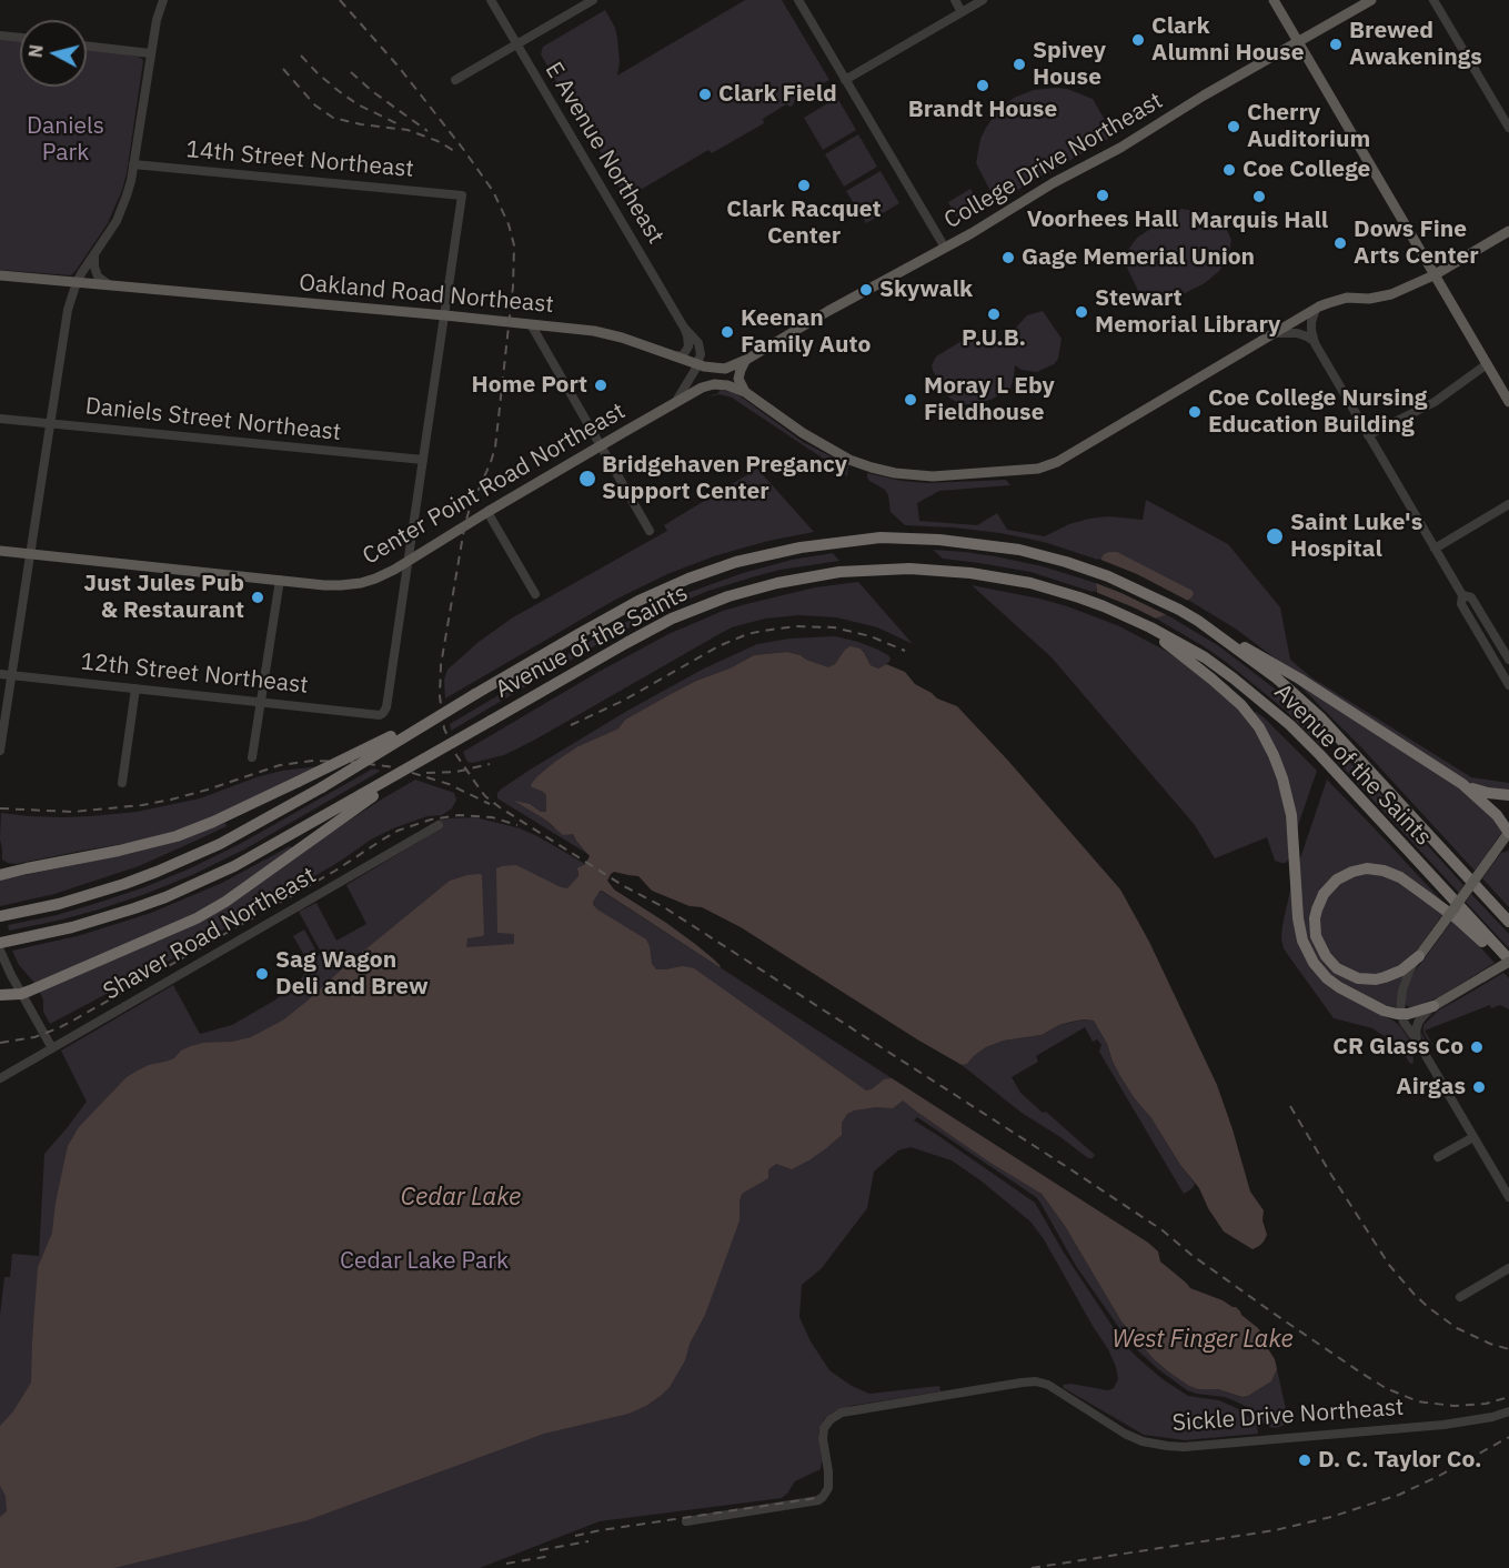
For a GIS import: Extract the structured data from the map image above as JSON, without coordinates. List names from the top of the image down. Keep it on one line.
{"streets":{"highway":["Avenue of the Saints"],"main road":["College Drive Northeast","Oakland Road Northeast","Center Point Road Northeast"],"street":["E Avenue Northeast","14th Street Northeast","Daniels Street Northeast","12th Street Northeast","Shaver Road Northeast","Sickle Drive Northeast"]},"crossings":[["E Avenue Northeast","Oakland Road Northeast"],["14th Street Northeast","Oakland Road Northeast"],["College Drive Northeast","Oakland Road Northeast"],["Center Point Road Northeast","12th Street Northeast"]],"water":["Cedar Lake","West Finger Lake"],"parks":["Daniels Park","Cedar Lake Park"],"places":["Clark Alumni House","Brewed Awakenings","Spivey House","Brandt House","Clark Field","Cherry Auditorium","Coe College","Clark Racquet Center","Voorhees Hall","Marquis Hall","Dows Fine Arts Center","Gage Memerial Union","Skywalk","Stewart Memorial Library","P.U.B.","Keenan Family Auto","Home Port","Moray L Eby Fieldhouse","Coe College Nursing Education Building","Bridgehaven Pregancy Support Center","Saint Luke's Hospital","Just Jules Pub & Restaurant","Sag Wagon Deli and Brew","CR Glass Co","Airgas","D. C. Taylor Co."],"north":"left"}
